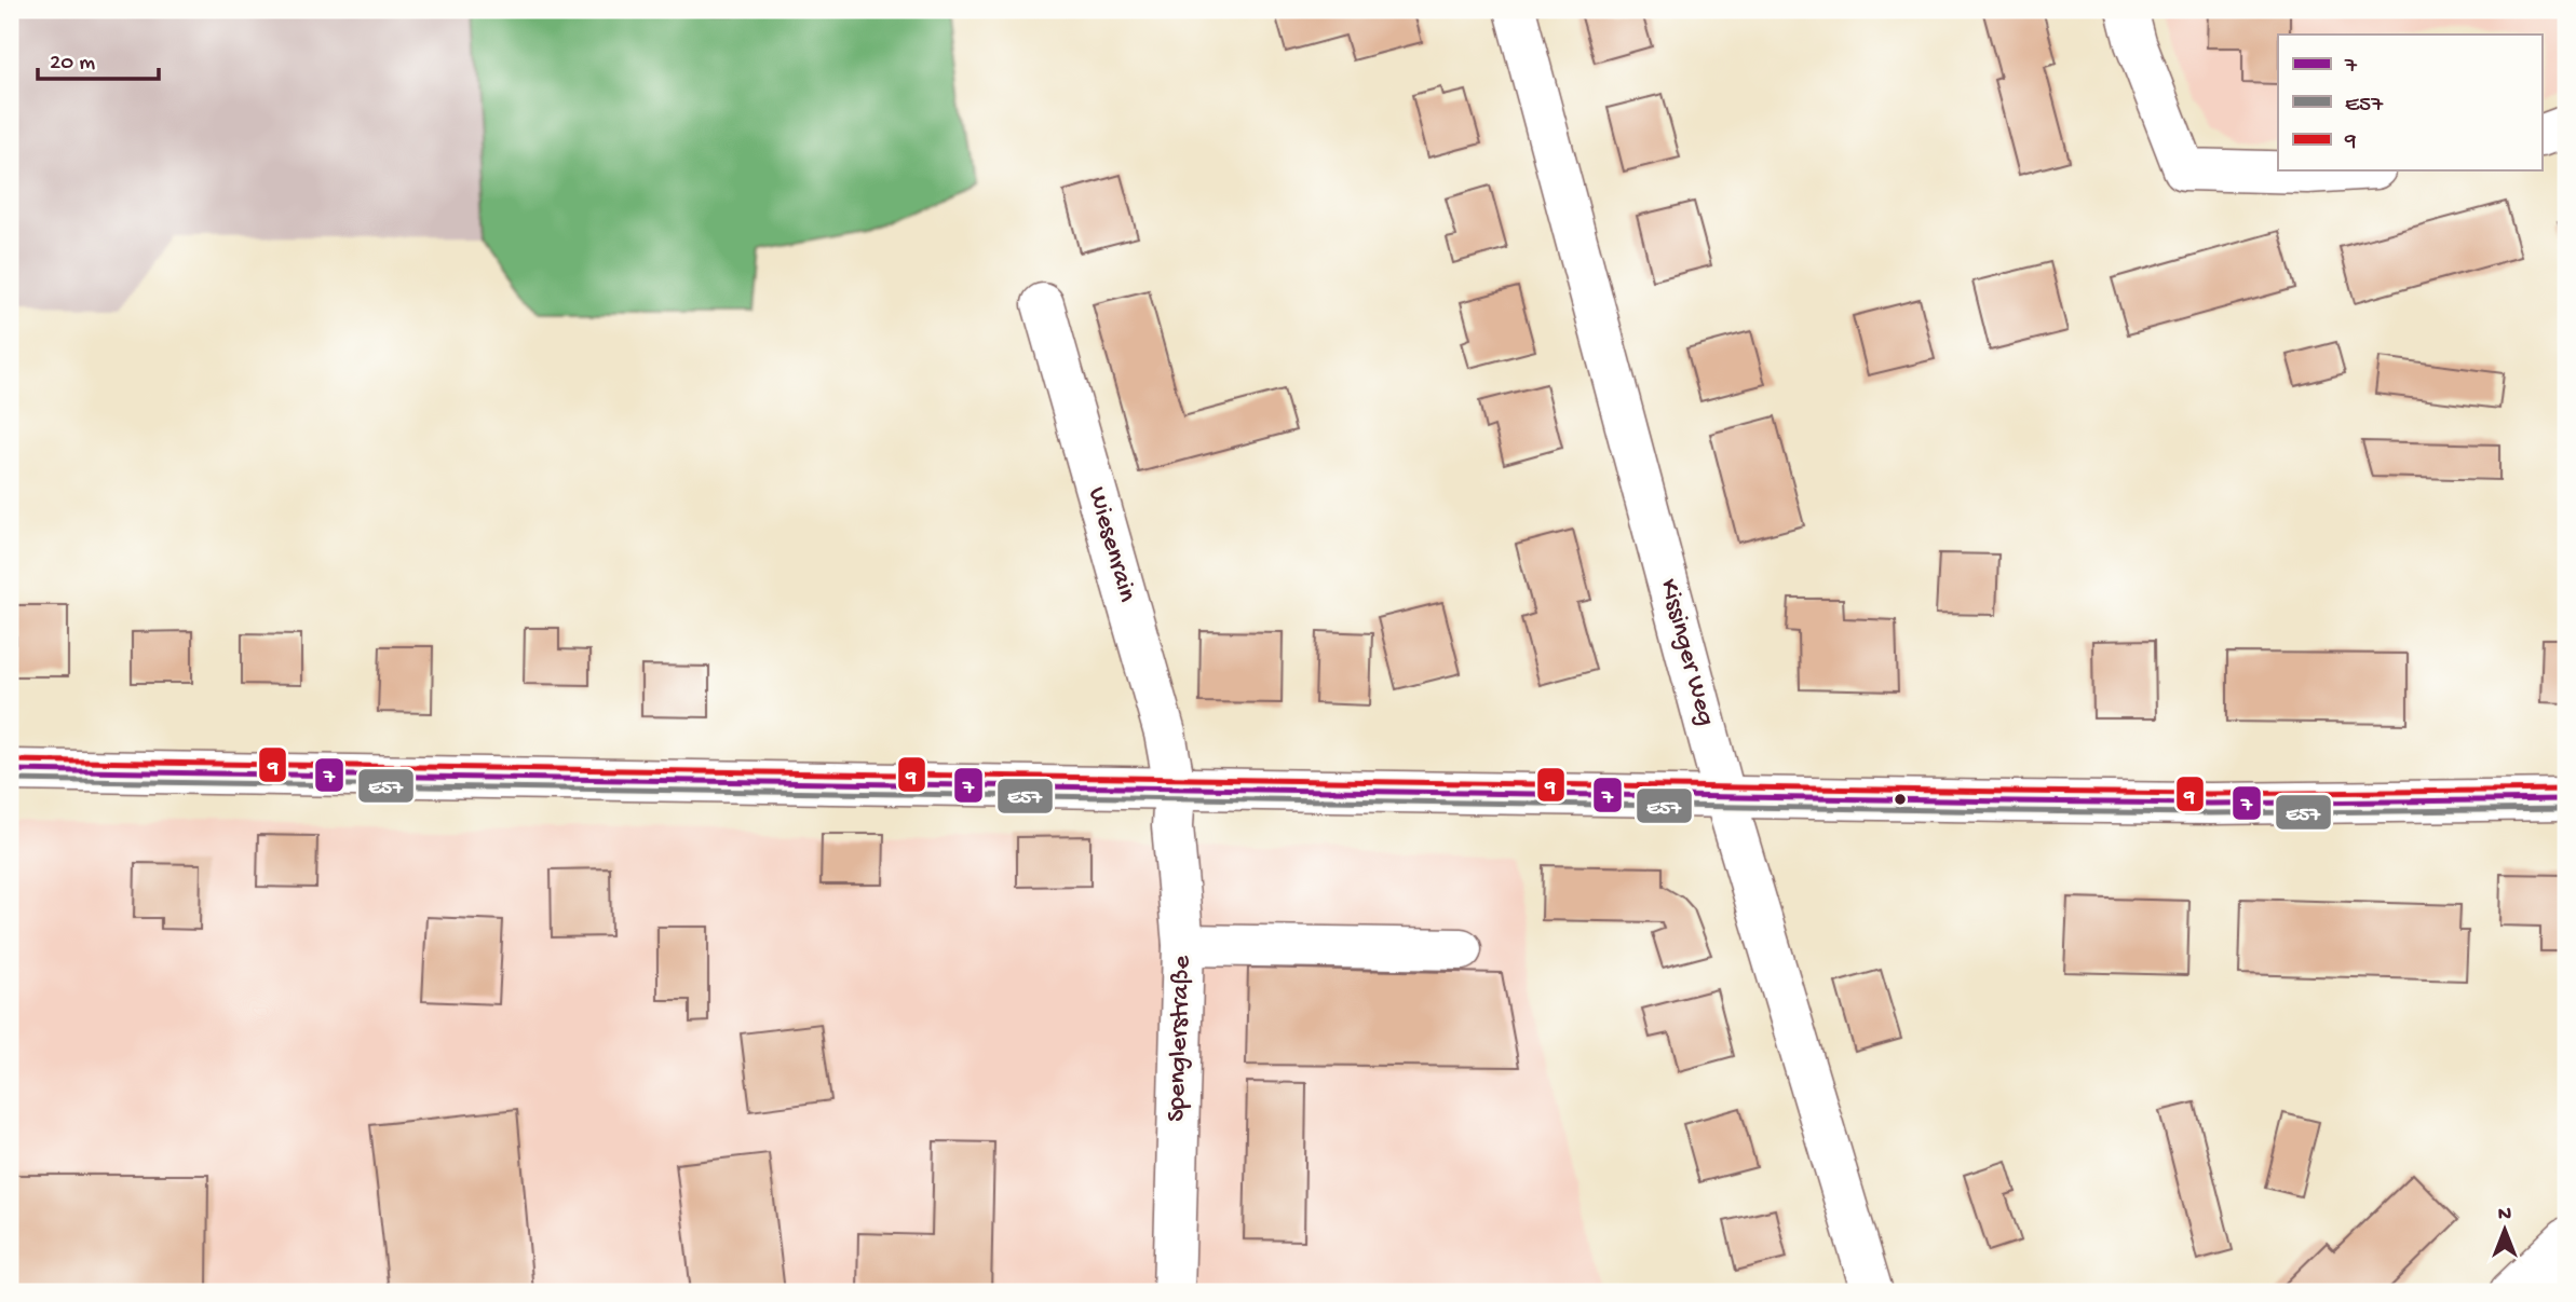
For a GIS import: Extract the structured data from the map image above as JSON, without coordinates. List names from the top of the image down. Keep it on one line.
{"streets":{"street":["Wiesenrain","Kissinger Weg","Spenglerstraße"]},"crossings":[["Wiesenrain","Spenglerstraße"]],"lines":["transit line 9","transit line 7","transit line E57"],"legend":["7","E57","9"],"scale_bar":"20 m","north":"top"}
